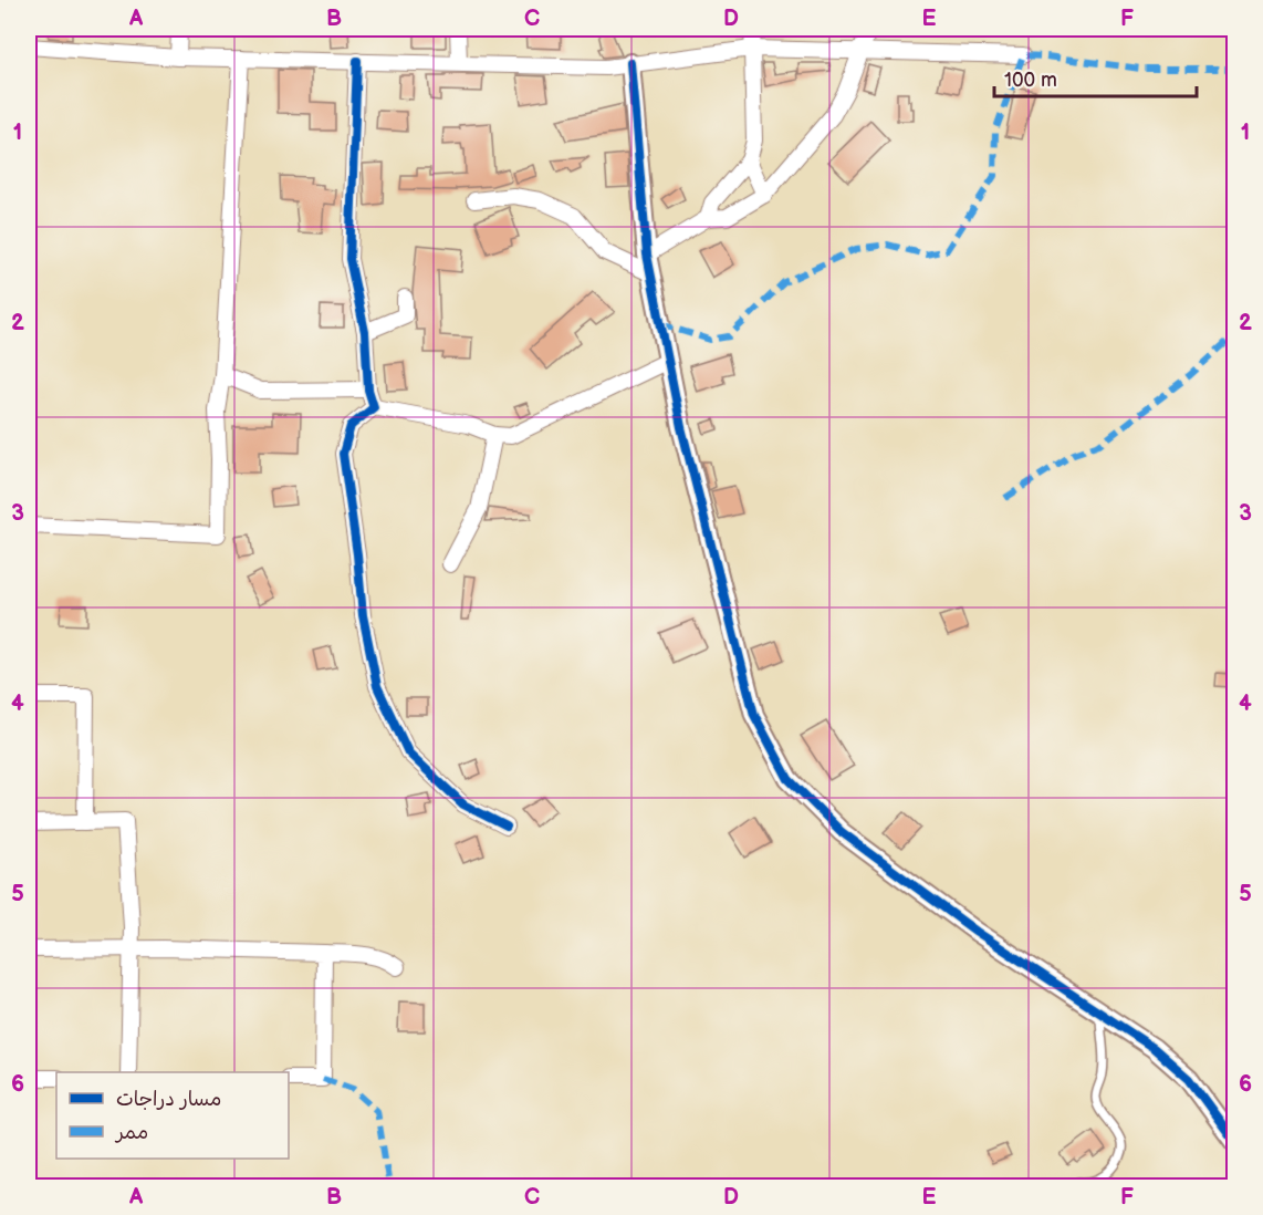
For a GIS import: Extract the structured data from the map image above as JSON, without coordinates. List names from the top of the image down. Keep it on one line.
{"legend":["مسار دراجات","ممر"],"scale_bar":"100 m","grid":{"columns":["A","B","C","D","E","F"],"rows":["1","2","3","4","5","6"]}}
